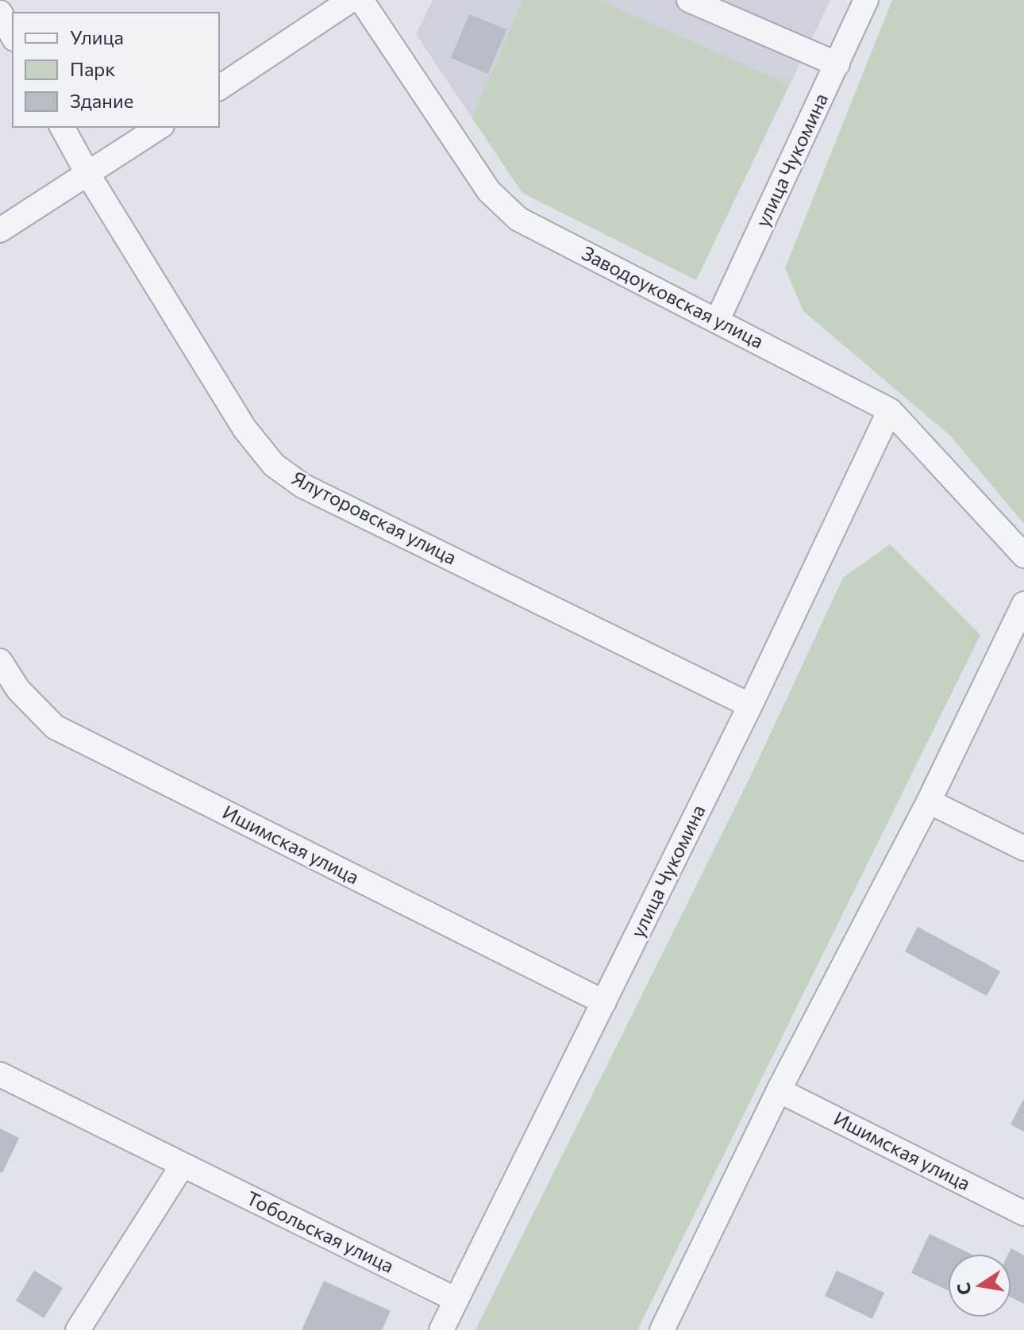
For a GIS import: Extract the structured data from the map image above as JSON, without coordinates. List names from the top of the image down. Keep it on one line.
{"streets":{"street":["улица Чукомина","Заводоуковская улица","Ялуторовская улица","Ишимская улица","Тобольская улица"]},"crossings":[["улица Чукомина","Заводоуковская улица"],["улица Чукомина","Ялуторовская улица"],["улица Чукомина","Ишимская улица"],["улица Чукомина","Тобольская улица"]],"legend":["Улица","Парк","Здание"],"north":"left"}
